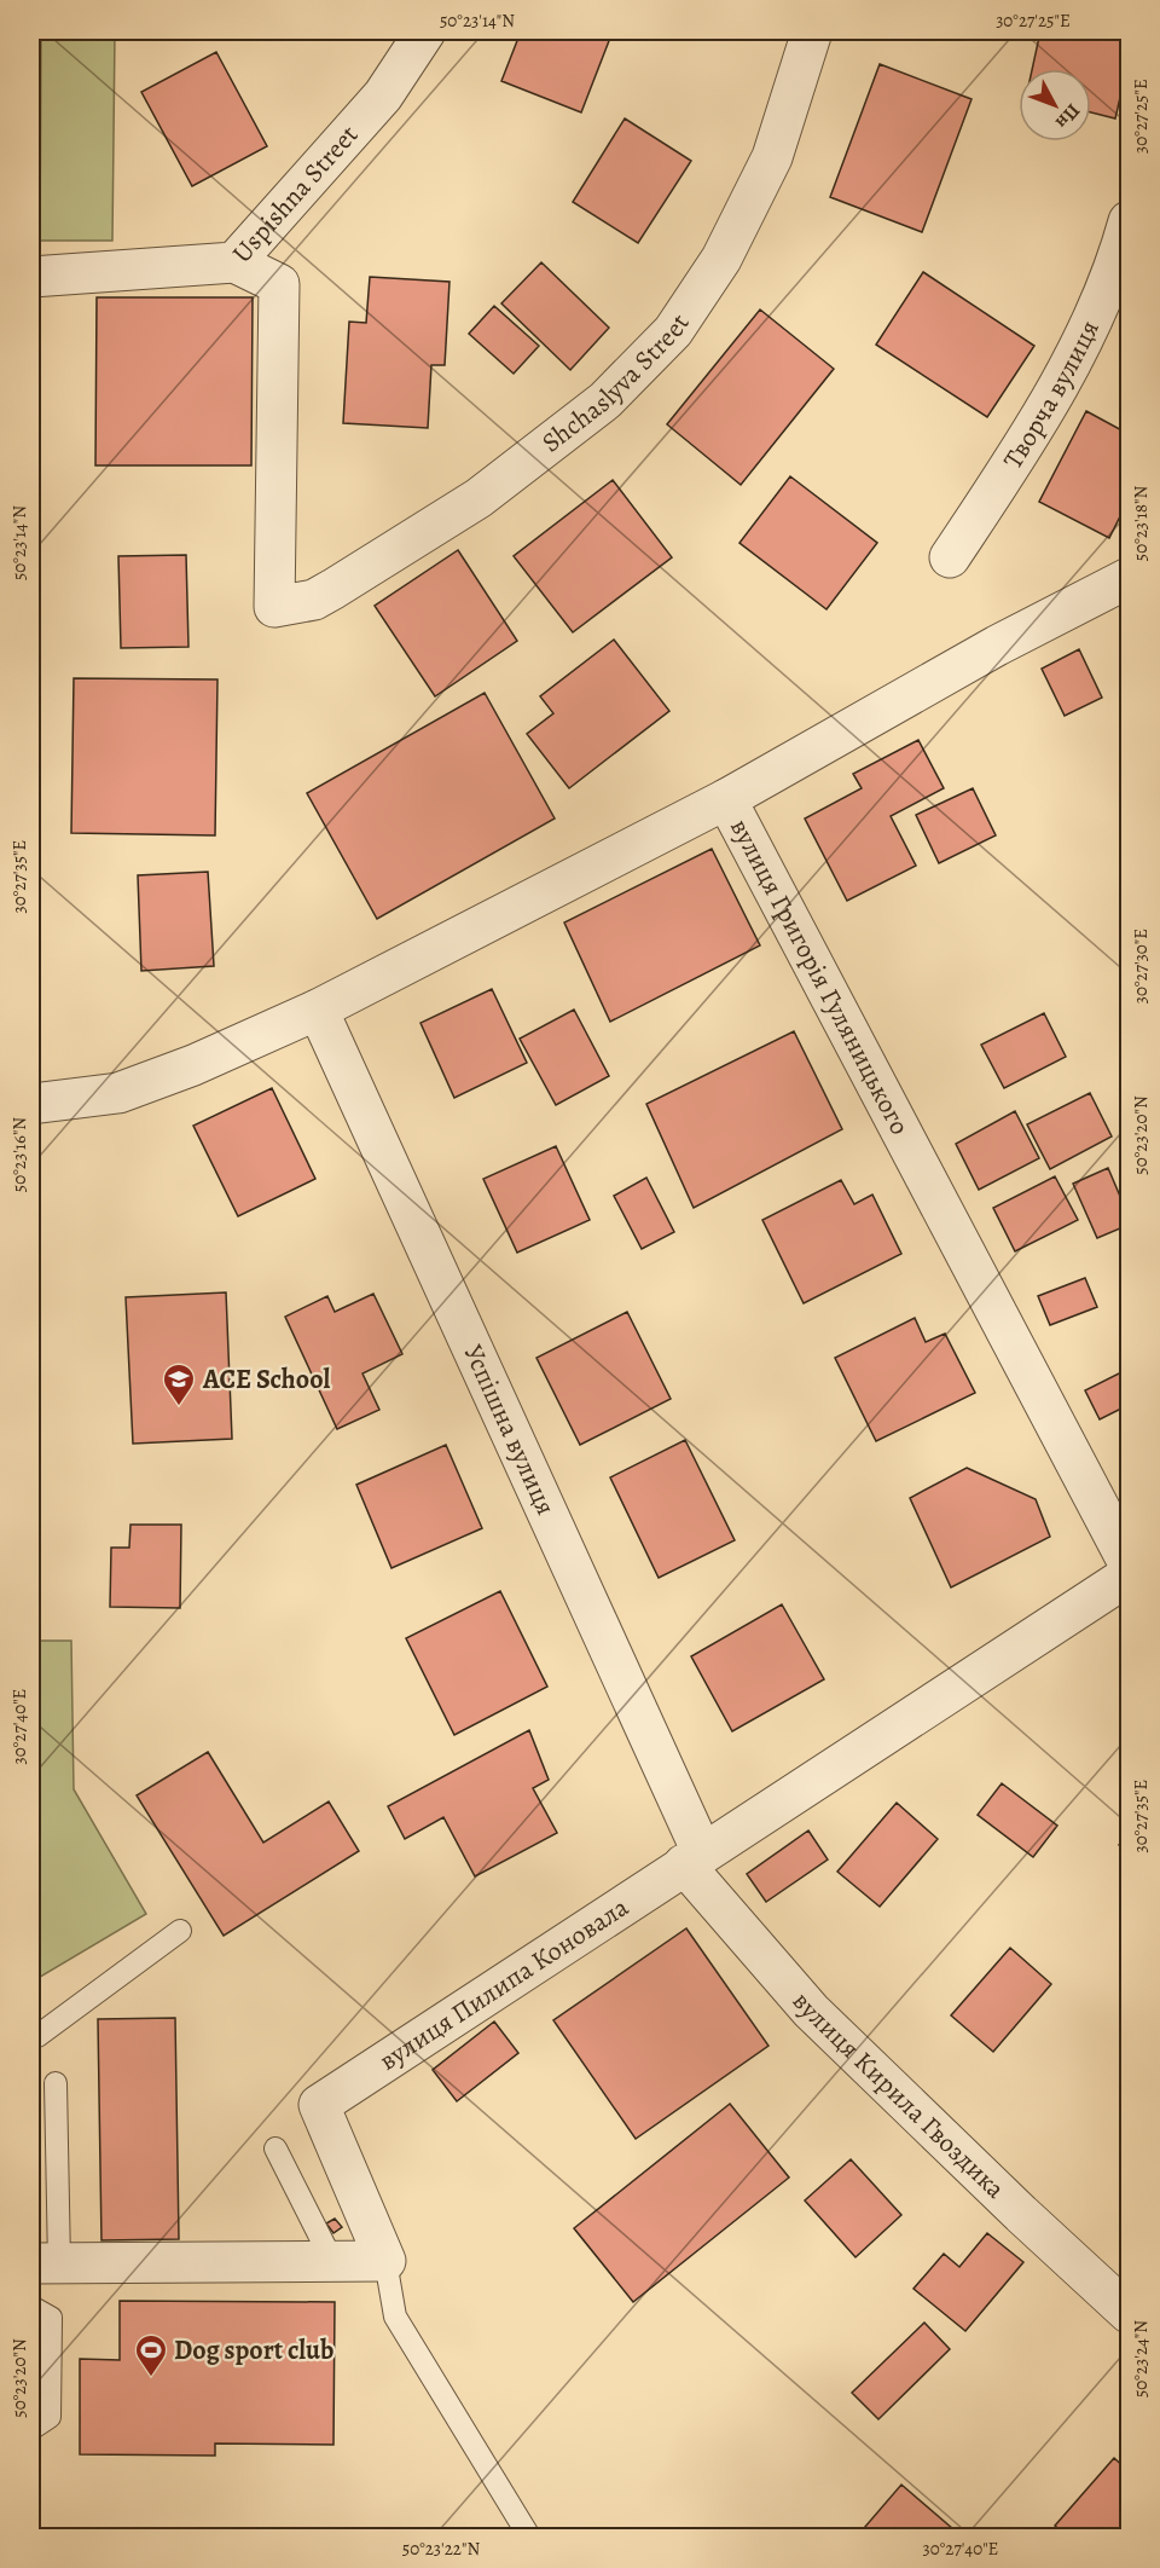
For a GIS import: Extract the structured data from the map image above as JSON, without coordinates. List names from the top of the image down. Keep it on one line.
{"streets":{"street":["Uspishna Street","Shchaslyva Street","Творча вулиця","вулиця Григорія Гуляницького","Успішна вулиця","вулиця Пилипа Коновала","вулиця Кирила Гвоздика"]},"crossings":[["Uspishna Street","Shchaslyva Street"],["Успішна вулиця","вулиця Пилипа Коновала"],["Успішна вулиця","вулиця Кирила Гвоздика"],["вулиця Пилипа Коновала","вулиця Кирила Гвоздика"]],"places":{"school or university":["ACE School"],"sports":["Dog sport club"]},"north":"bottom right","coordinates":["50°23'14\"N","30°27'25\"E","50°23'18\"N","30°27'35\"E","30°27'30\"E","50°23'20\"N","50°23'16\"N","30°27'40\"E","50°23'24\"N","50°23'22\"N"]}
